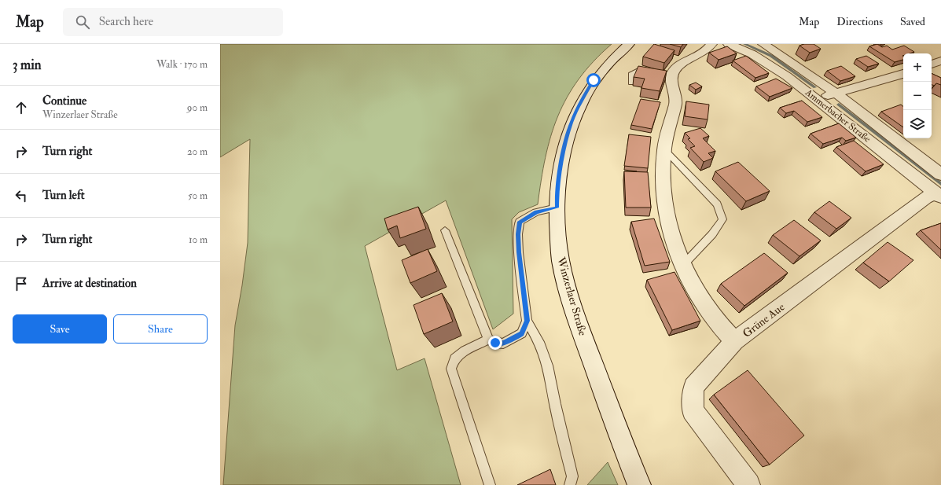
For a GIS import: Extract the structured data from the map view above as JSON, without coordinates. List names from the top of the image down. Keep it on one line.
{"streets":{"street":["Ammerbacher Straße","Winzerlaer Straße","Grüne Aue"]},"crossings":[["Ammerbacher Straße","Grüne Aue"]],"page":{"header":"Map","search":"Search here","nav":["Map","Directions","Saved"],"heading":["3 min","Walk · 170 m"],"map_buttons":["+","−"],"list":[["Continue","Winzerlaer Straße","90 m"],["Turn right","20 m"],["Turn left","50 m"],["Turn right","10 m"],"Arrive at destination"],"buttons":["Save","Share"]}}
